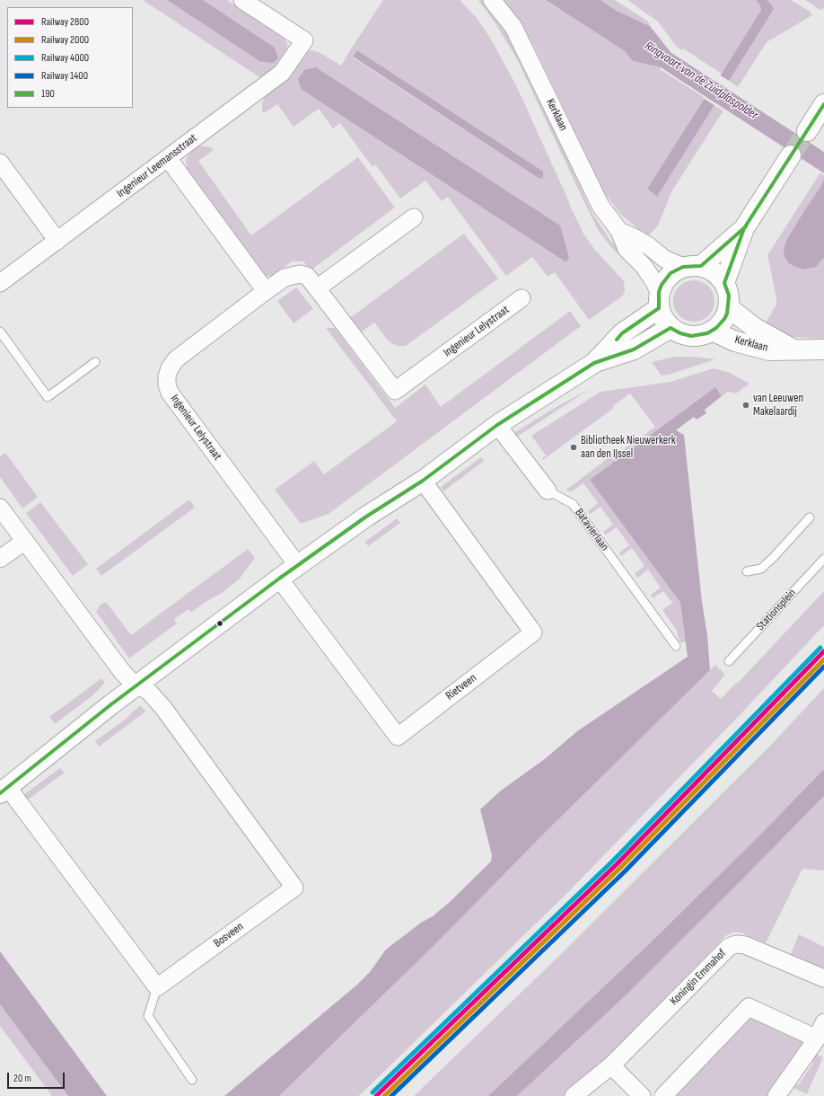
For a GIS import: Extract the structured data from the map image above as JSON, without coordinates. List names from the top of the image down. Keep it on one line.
{"streets":{"street":["Kerklaan","Ingenieur Leemansstraat","Ingenieur Lelystraat","Batavierlaan","Rietveen","Bosveen","Koningin Emmahof"],"lane":["Stationsplein"]},"water":["Ringvaart van de Zuidplaspolder"],"places":["van Leeuwen Makelaardij","Bibliotheek Nieuwerkerk aan den IJssel"],"lines":["transit line 190","rail line 4000","rail line 2800","rail line 2000","rail line 1400"],"legend":["Railway 2800","Railway 2000","Railway 4000","Railway 1400","190"],"scale_bar":"20 m"}
